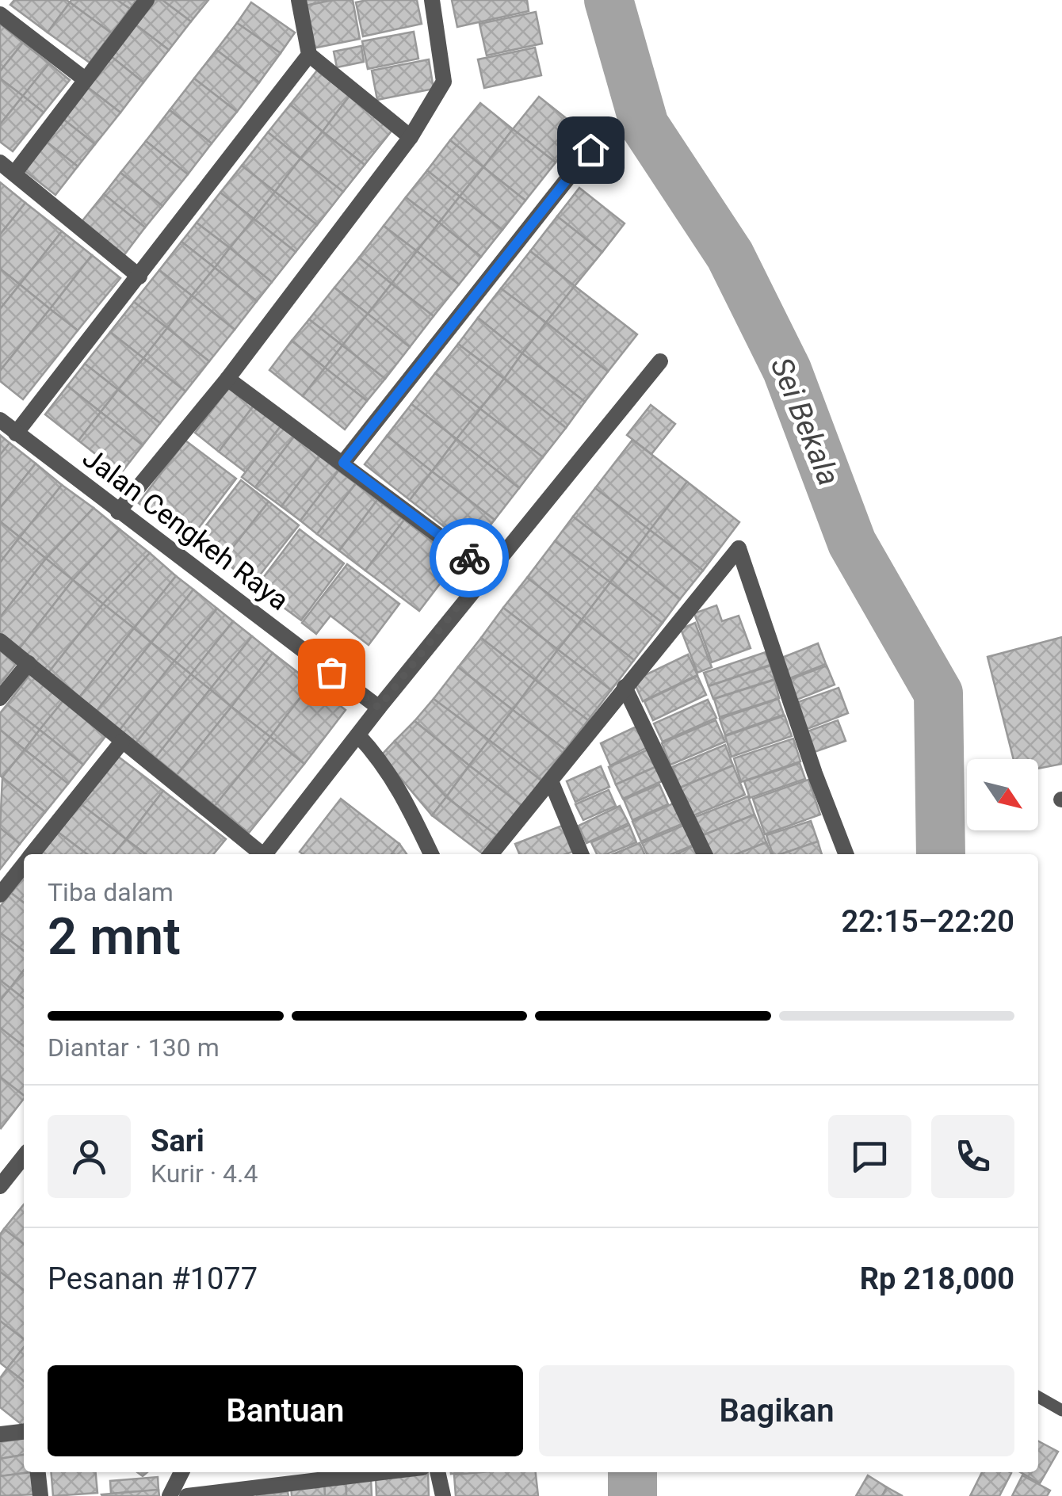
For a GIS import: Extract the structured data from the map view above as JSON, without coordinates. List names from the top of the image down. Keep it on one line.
{"streets":{"street":["Jalan Cengkeh Raya"]},"water":["Sei Bekala"],"north":"bottom right","page":{"heading":["2 mnt","Tiba dalam","22:15–22:20"],"panel":["Sari","Kurir · 4.4","Pesanan #1077","Rp 218,000"],"bar":"Diantar · 130 m","buttons":["Bantuan","Bagikan"]}}
